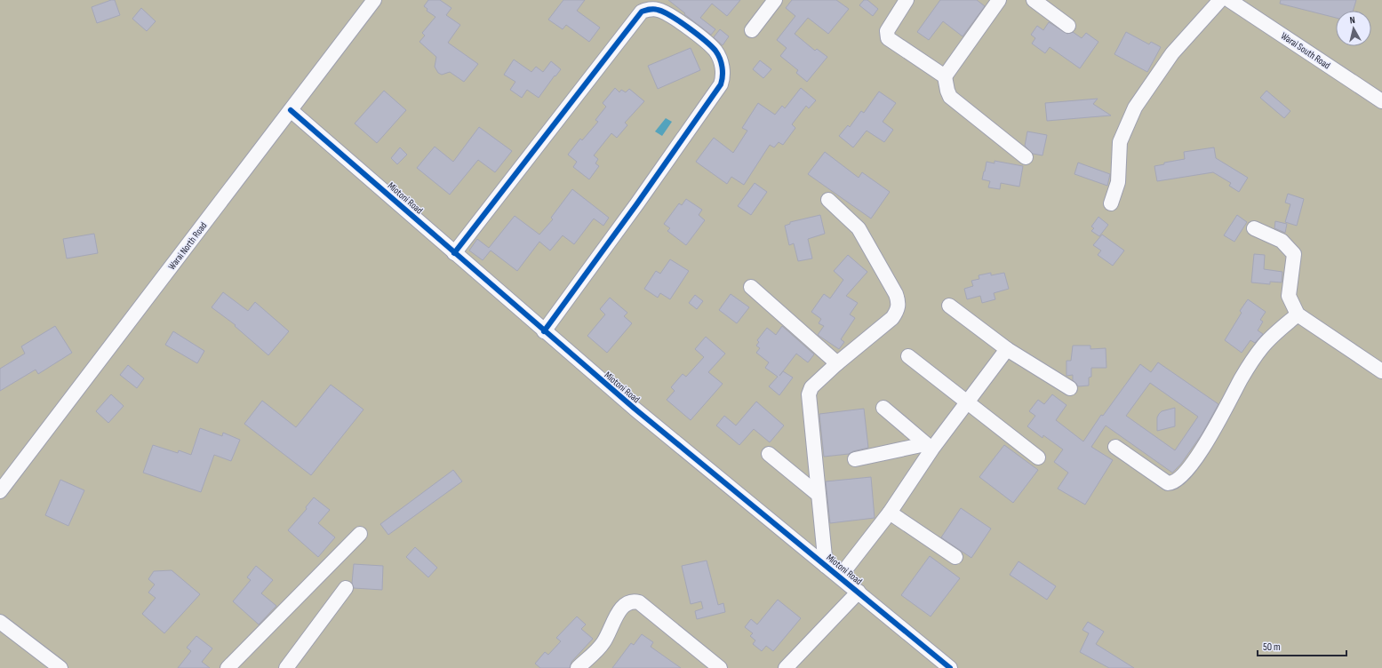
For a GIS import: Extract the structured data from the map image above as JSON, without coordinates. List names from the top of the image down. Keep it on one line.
{"streets":{"street":["Warai South Road","Miotoni Road","Warai North Road"]},"crossings":[["Miotoni Road","Warai North Road"]],"scale_bar":"50 m","north":"top"}
